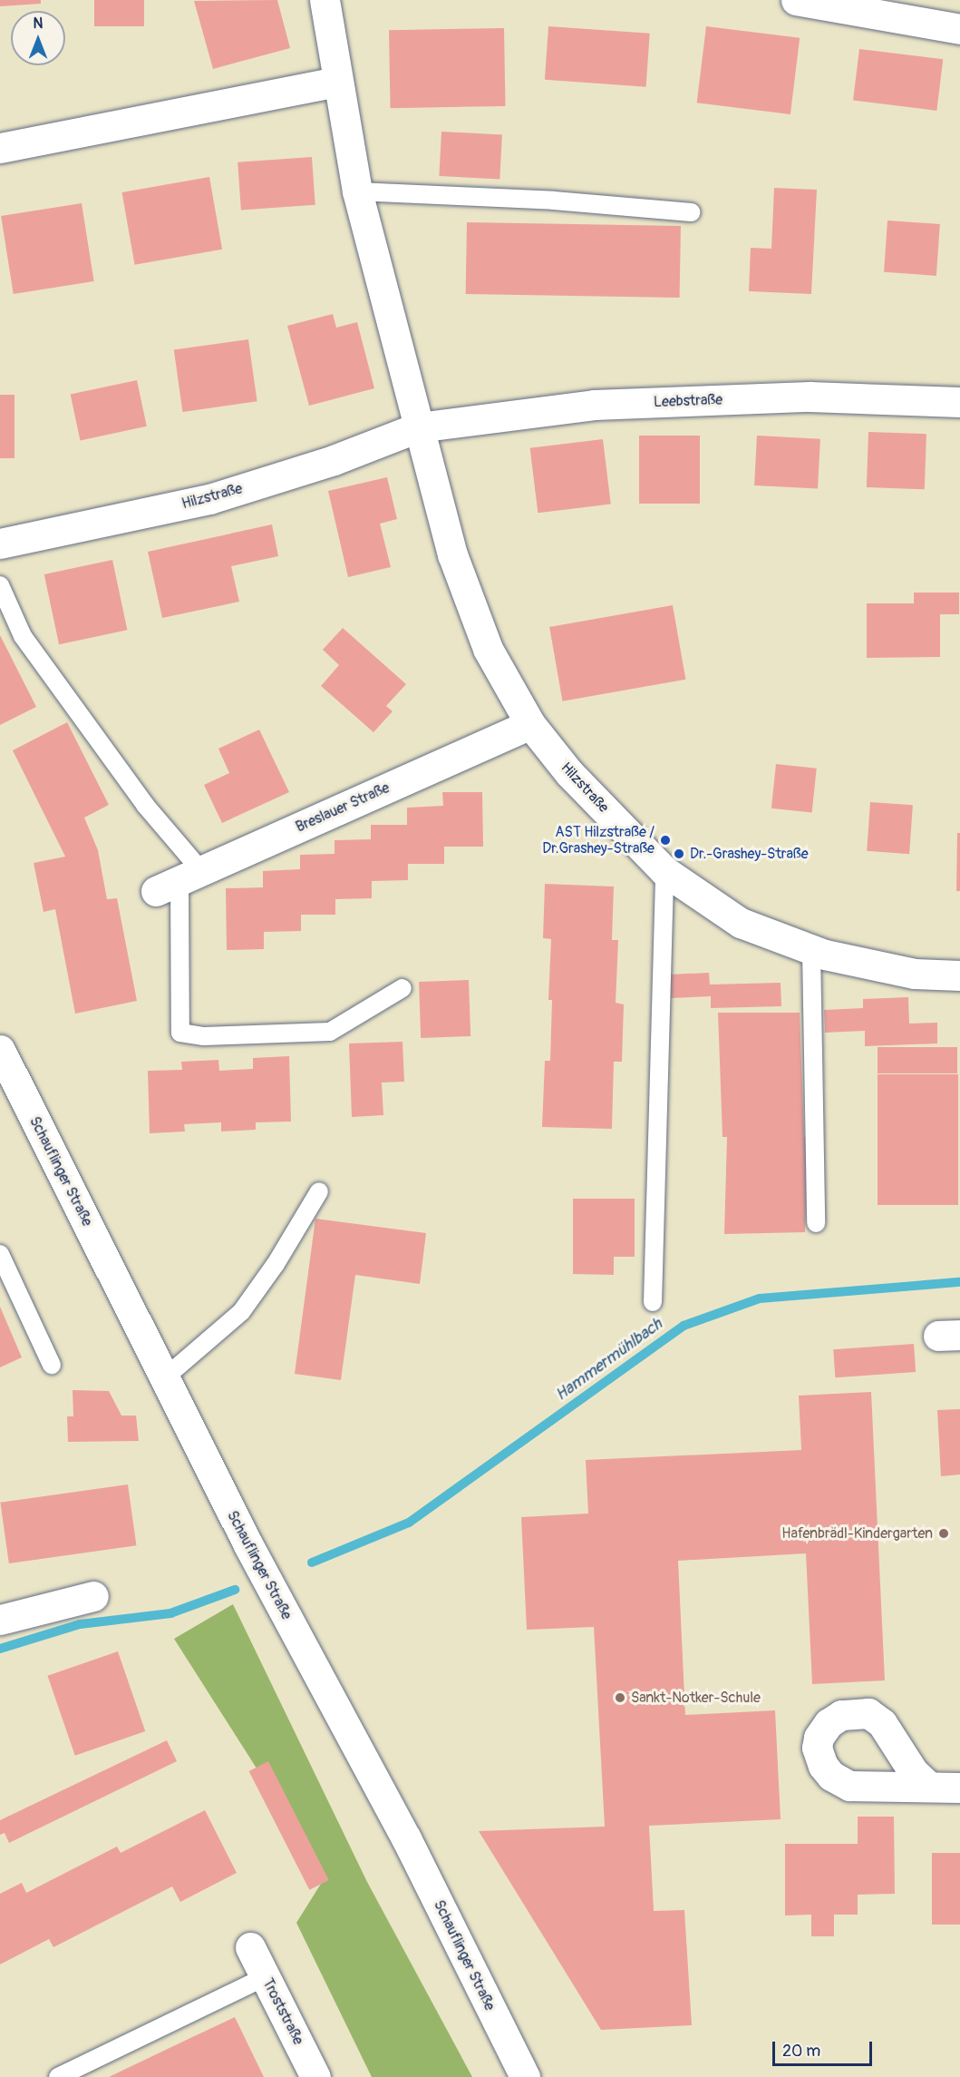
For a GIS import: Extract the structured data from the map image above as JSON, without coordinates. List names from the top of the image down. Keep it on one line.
{"streets":{"street":["Leebstraße","Hilzstraße","Breslauer Straße","Schauflinger Straße","Troststraße"]},"crossings":[["Leebstraße","Hilzstraße"],["Hilzstraße","Breslauer Straße"]],"water":["Hammermühlbach"],"places":["AST Hilzstraße / Dr.Grashey-Straße","Dr.-Grashey-Straße","Hafenbrädl-Kindergarten","Sankt-Notker-Schule"],"scale_bar":"20 m","north":"top"}
